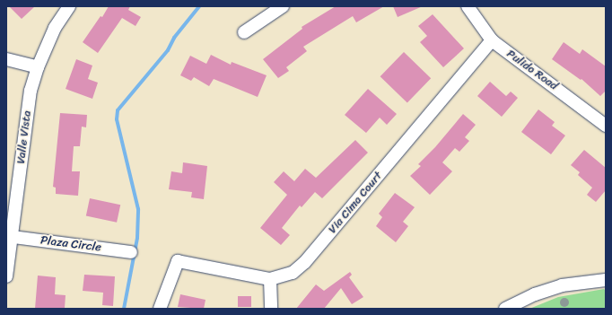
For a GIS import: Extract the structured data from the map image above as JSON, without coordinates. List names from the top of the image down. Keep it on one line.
{"streets":{"street":["Pulido Road","Valle Vista","Via Cima Court","Plaza Circle"]},"crossings":[["Pulido Road","Via Cima Court"],["Valle Vista","Plaza Circle"]]}
